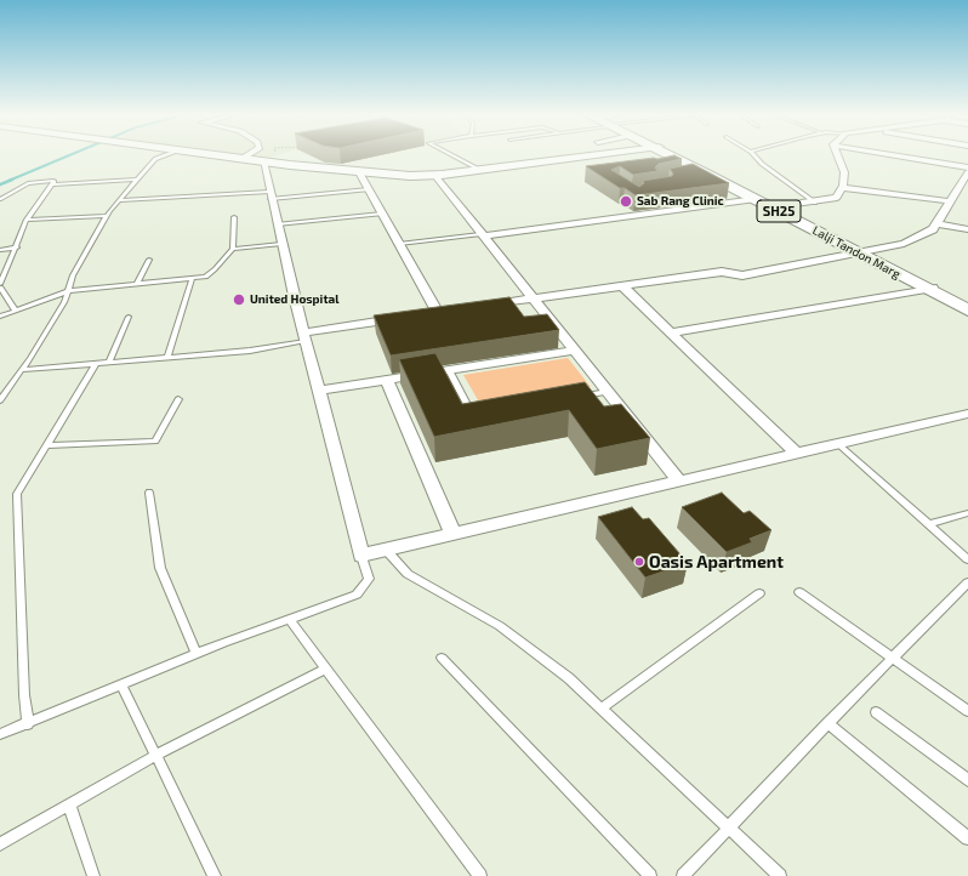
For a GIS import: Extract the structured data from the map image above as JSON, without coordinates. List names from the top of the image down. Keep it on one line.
{"streets":{"main road":["SH25","Lalji Tandon Marg"]},"places":["Sab Rang Clinic","United Hospital","Oasis Apartment"]}
